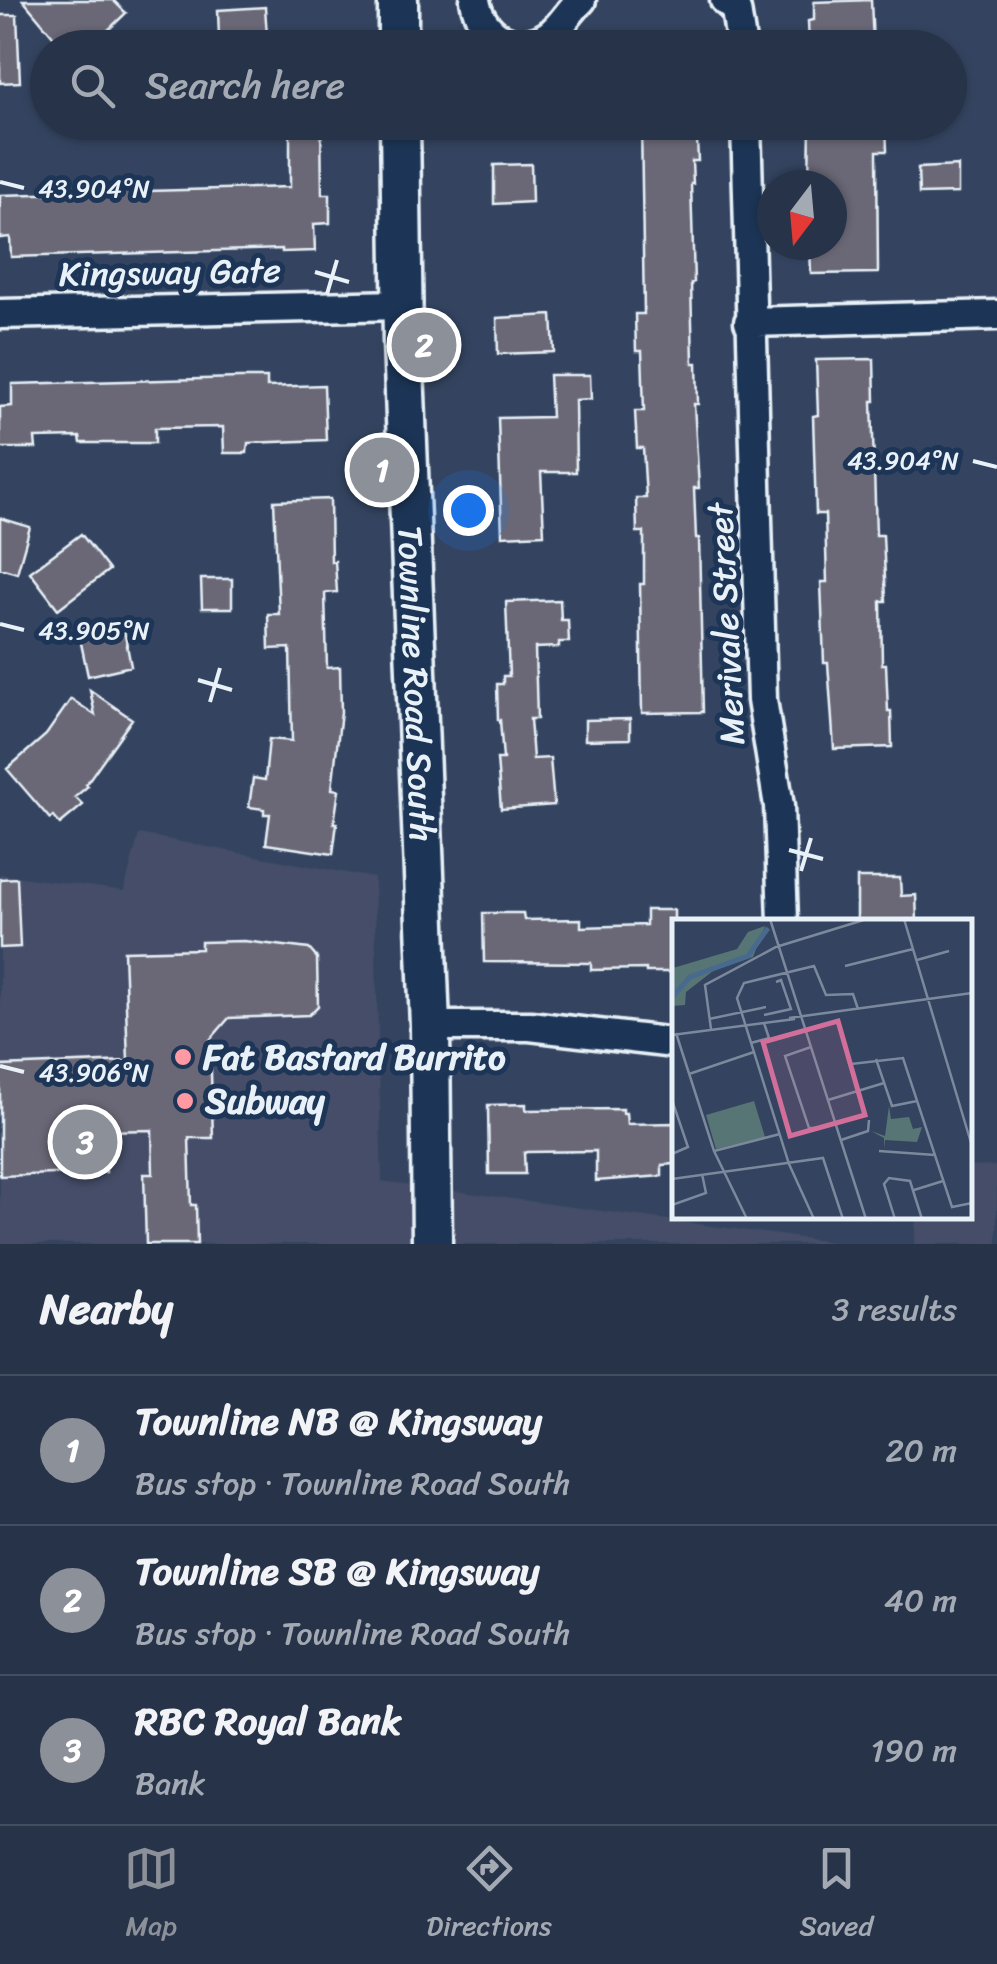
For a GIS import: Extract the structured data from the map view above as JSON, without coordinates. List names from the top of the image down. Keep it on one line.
{"streets":{"main road":["Townline Road South"],"street":["Kingsway Gate","Merivale Street"]},"crossings":[["Kingsway Gate","Townline Road South"]],"places":["Fat Bastard Burrito","Subway"],"north":"bottom","page":{"search":"Search here","pins":["2","1","3"],"heading":["Nearby","3 results"],"list":[{"mark":"1","name":"Townline NB @ Kingsway","note":"Bus stop · Townline Road South","value":"20 m"},{"mark":"2","name":"Townline SB @ Kingsway","note":"Bus stop · Townline Road South","value":"40 m"},{"mark":"3","name":"RBC Royal Bank","note":"Bank","value":"190 m"}],"nav":["Map","Directions","Saved"]},"coordinates":["43.904°N","43.905°N","43.906°N"]}
